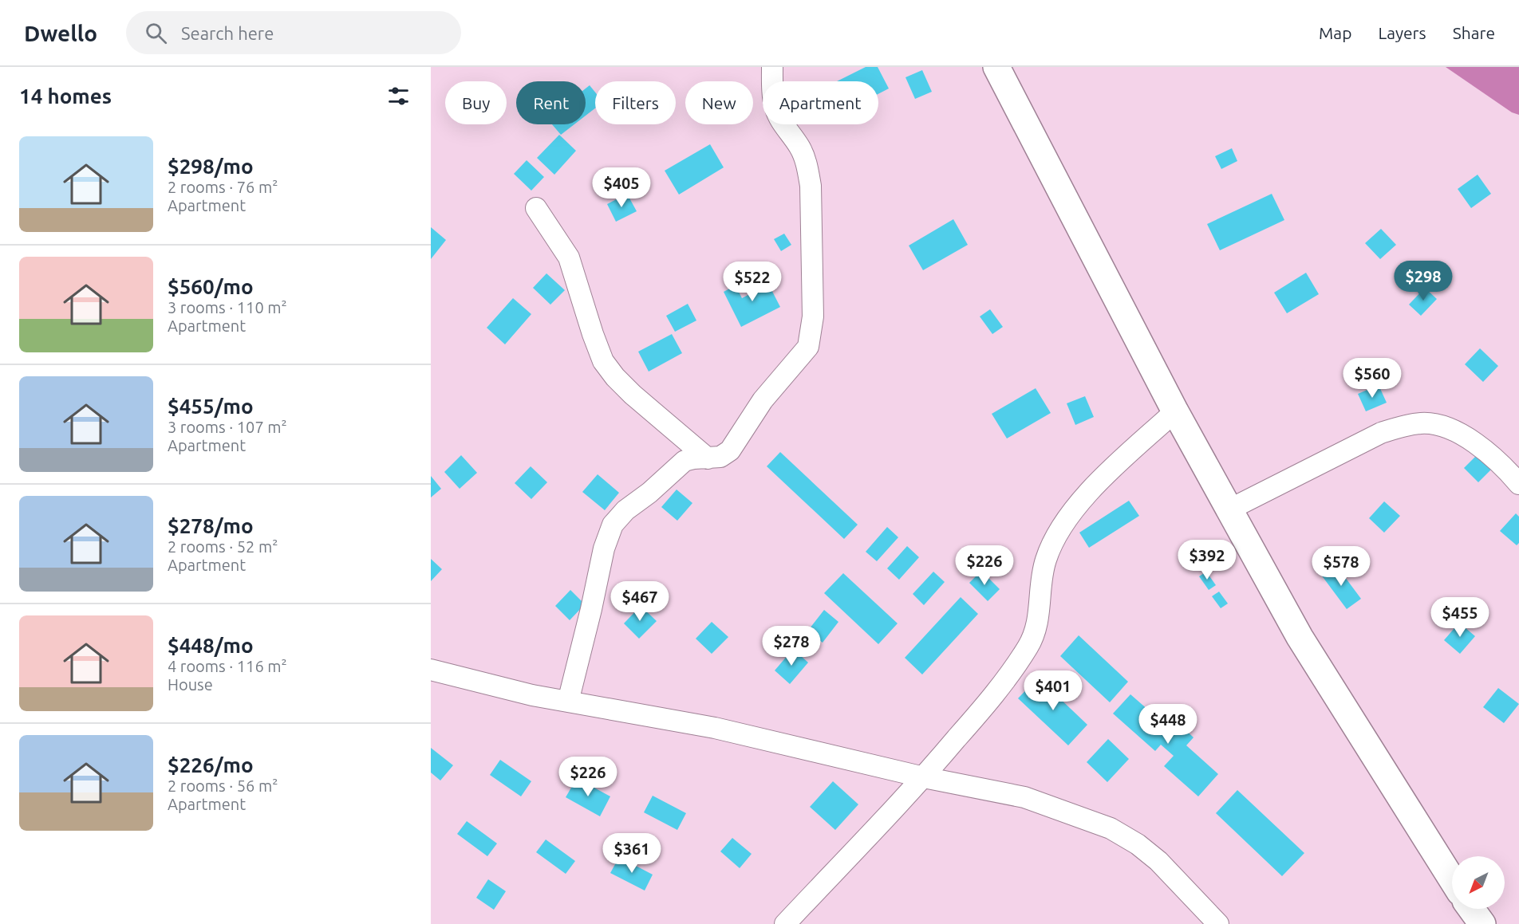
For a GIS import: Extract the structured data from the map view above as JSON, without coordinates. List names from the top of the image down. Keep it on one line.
{"north":"bottom left","page":{"header":"Dwello","search":"Search here","nav":["Map","Layers","Share"],"heading":"14 homes","chip":["Buy","Rent","Filters","New","Apartment"],"list":[{"name":"$298/mo","note":"2 rooms · 76 m² · Apartment"},{"name":"$560/mo","note":"3 rooms · 110 m² · Apartment"},{"name":"$455/mo","note":"3 rooms · 107 m² · Apartment"},{"name":"$278/mo","note":"2 rooms · 52 m² · Apartment"},{"name":"$448/mo","note":"4 rooms · 116 m² · House"},{"name":"$226/mo","note":"2 rooms · 56 m² · Apartment"}],"price":["$405","$298","$522","$560","$392","$226","$578","$467","$455","$278","$401","$448","$226","$361"]}}
